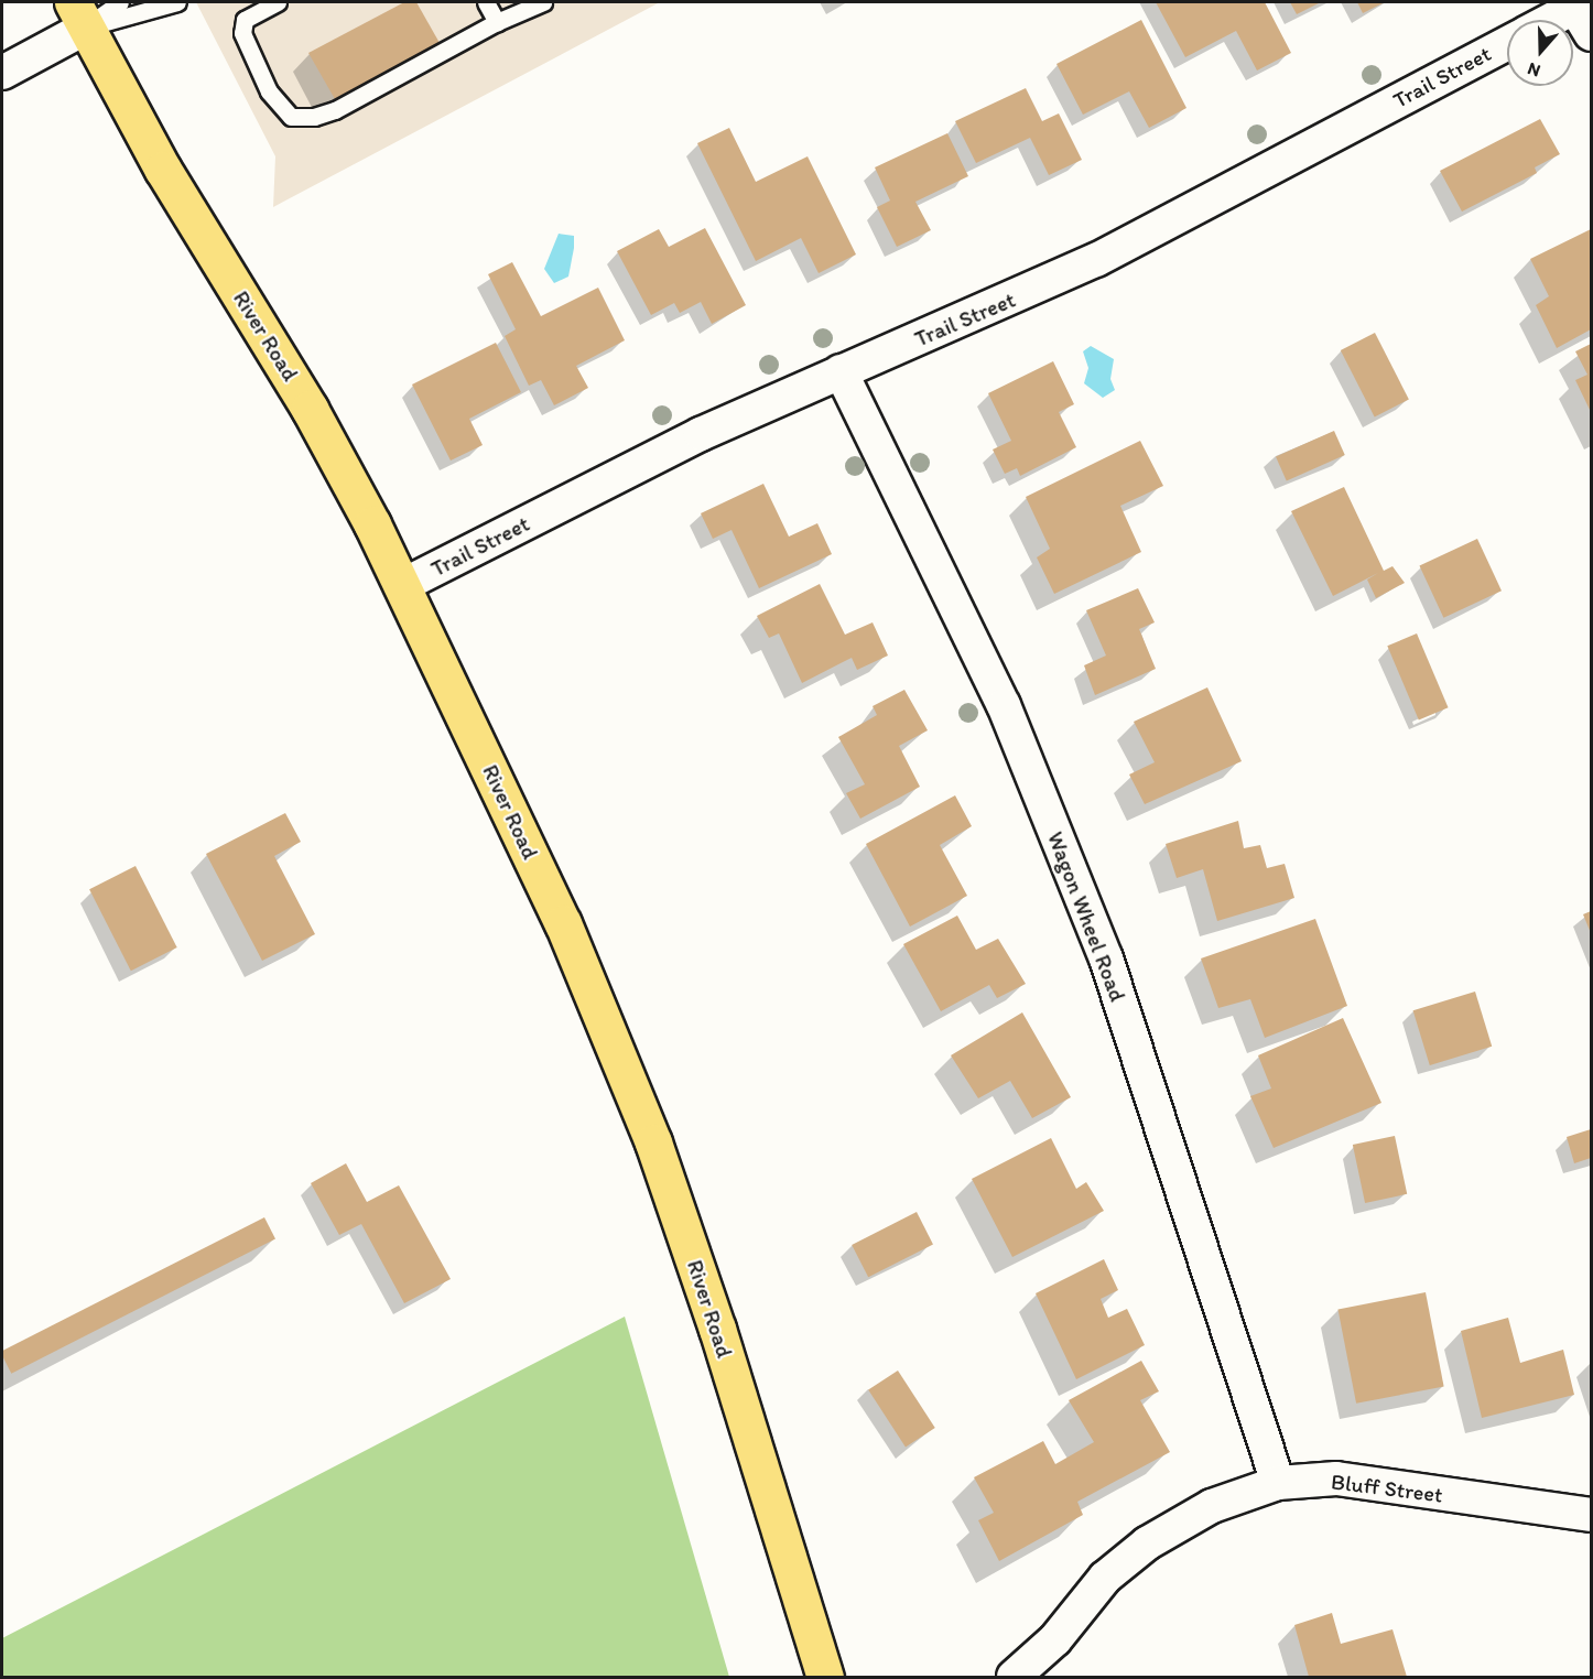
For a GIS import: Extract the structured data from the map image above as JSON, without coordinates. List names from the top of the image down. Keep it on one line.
{"streets":{"main road":["River Road"],"street":["Trail Street","Wagon Wheel Road","Bluff Street"]},"crossings":[["Trail Street","River Road"],["Trail Street","Wagon Wheel Road"],["Wagon Wheel Road","Bluff Street"]],"north":"bottom"}
